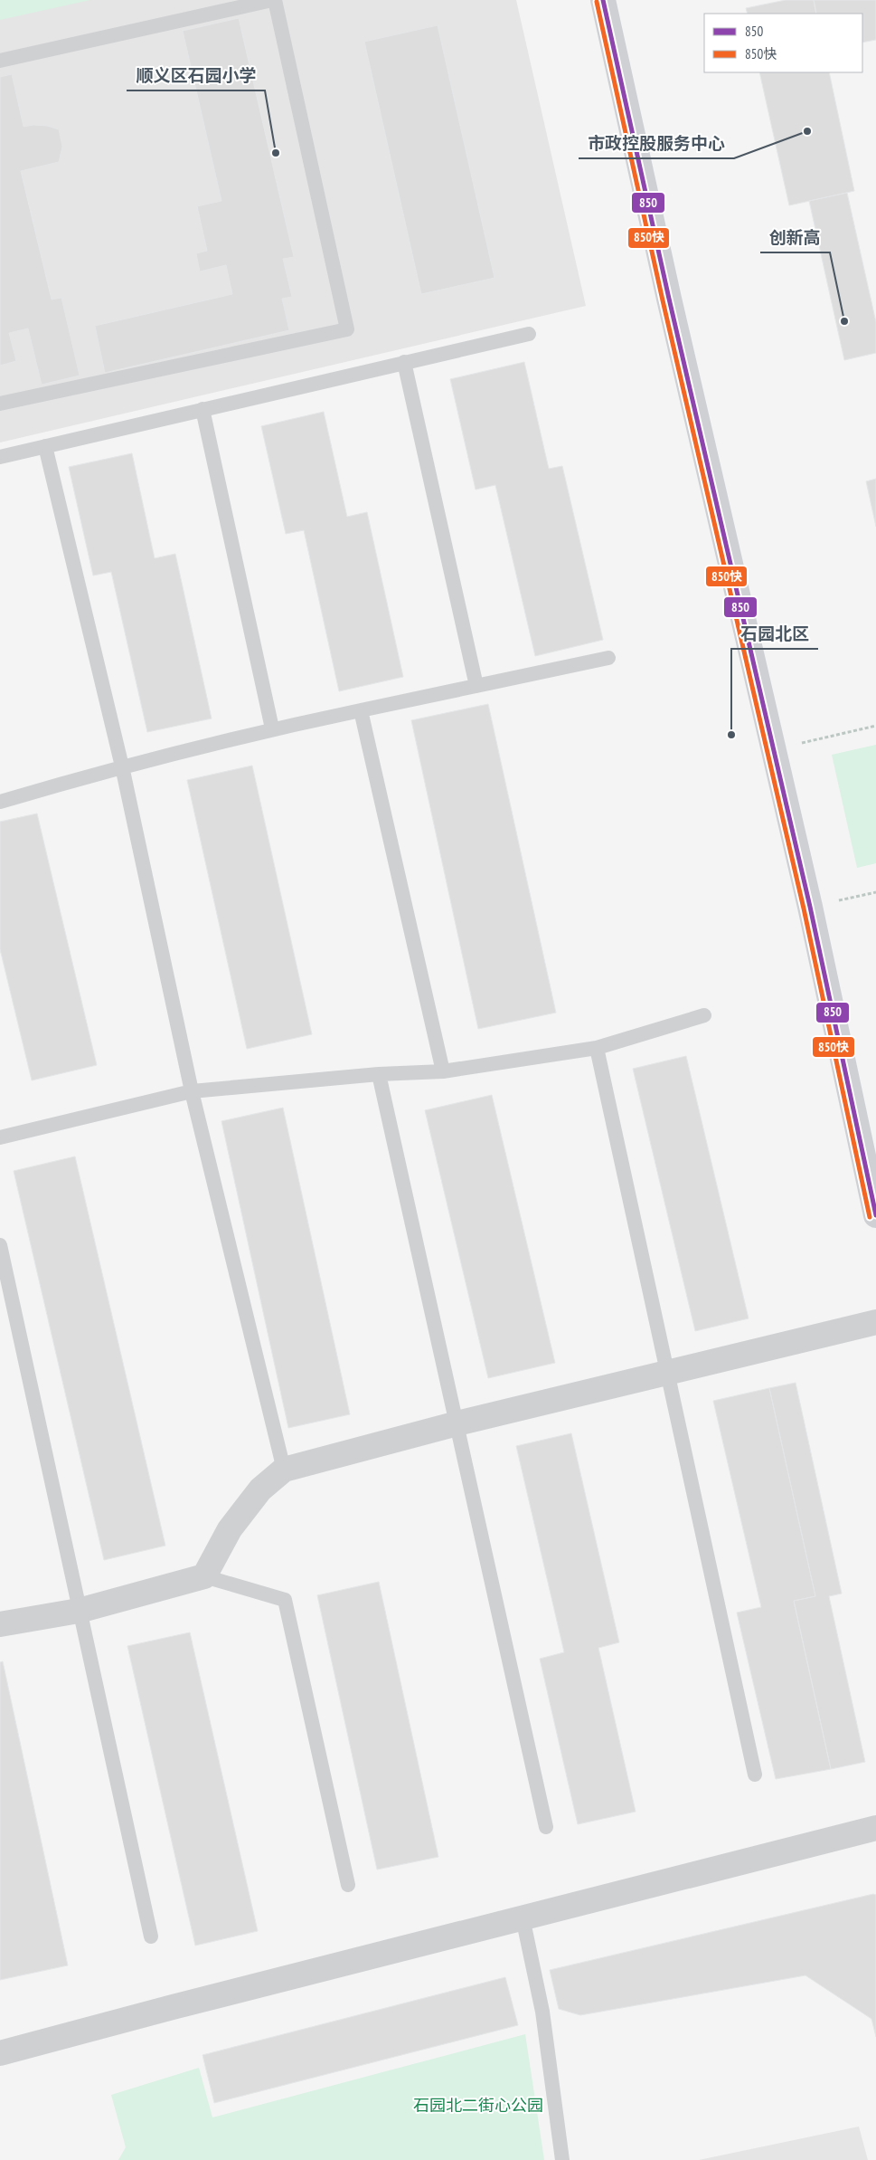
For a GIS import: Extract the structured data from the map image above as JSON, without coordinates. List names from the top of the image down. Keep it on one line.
{"parks":["石园北二街心公园"],"places":["市政控股服务中心","顺义区石园小学","创新高","石园北区"],"lines":["transit line 850","transit line 850快"],"legend":["850","850快"]}
